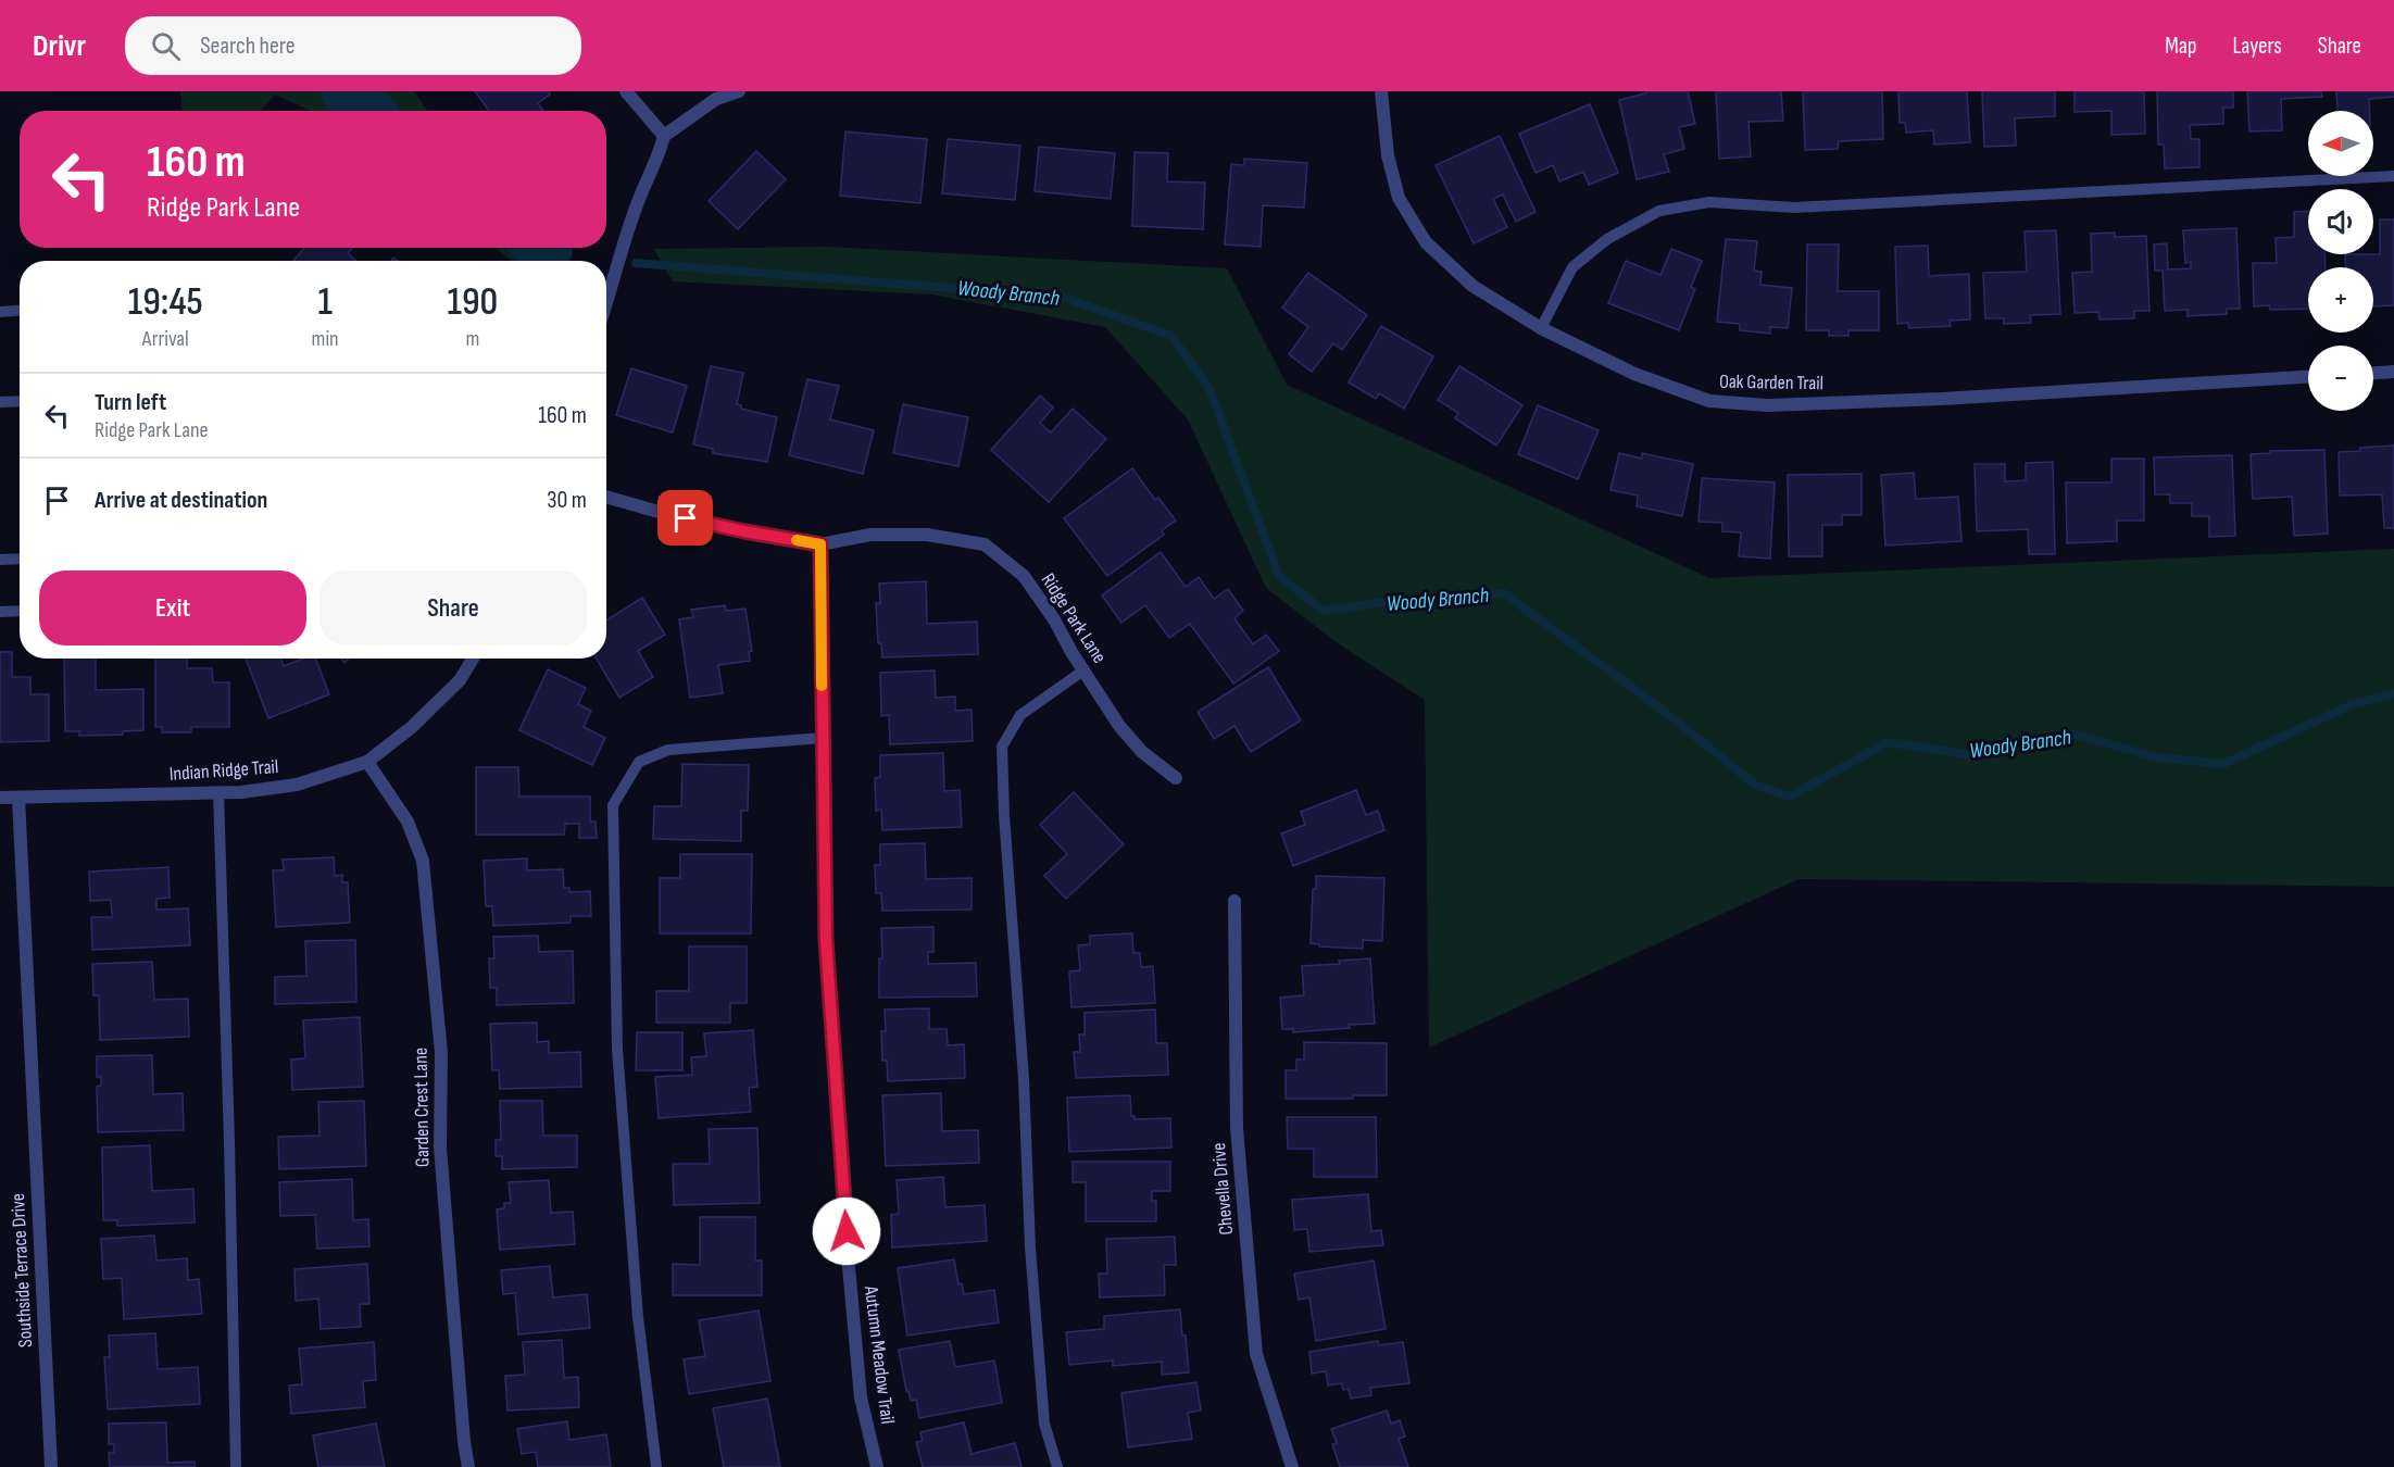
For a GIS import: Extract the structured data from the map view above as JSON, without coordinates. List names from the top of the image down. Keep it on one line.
{"streets":{"street":["Oak Garden Trail","Ridge Park Lane","Indian Ridge Trail","Garden Crest Lane","Chevella Drive","Southside Terrace Drive","Autumn Meadow Trail"]},"crossings":[["Ridge Park Lane","Autumn Meadow Trail"],["Indian Ridge Trail","Garden Crest Lane"],["Indian Ridge Trail","Southside Terrace Drive"]],"water":["Woody Branch"],"north":"left","page":{"header":"Drivr","search":"Search here","nav":["Map","Layers","Share"],"map_buttons":["+","−"],"turn":["160 m","Ridge Park Lane"],"eta":["19:45","Arrival","1","min","190","m"],"list":[{"name":"Turn left","note":"Ridge Park Lane","value":"160 m"},{"name":"Arrive at destination","value":"30 m"}],"buttons":["Exit","Share"]}}
